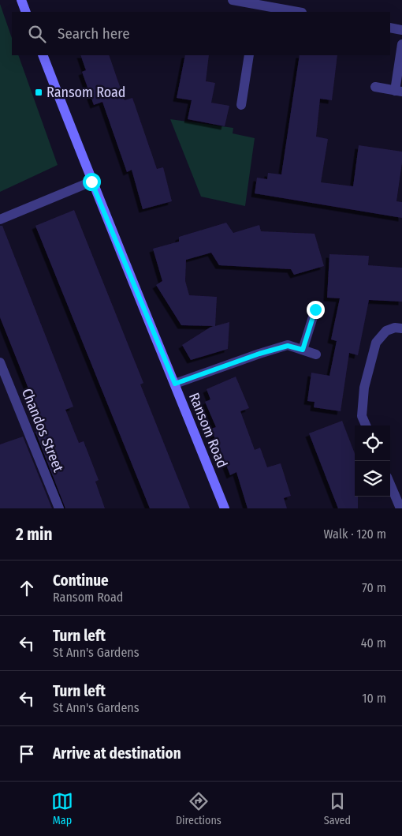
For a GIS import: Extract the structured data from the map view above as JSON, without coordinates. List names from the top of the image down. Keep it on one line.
{"streets":{"street":["Chandos Street","Ransom Road"]},"places":{"transit":["Ransom Road"]},"page":{"search":"Search here","heading":["2 min","Walk · 120 m"],"list":[["Continue","Ransom Road","70 m"],["Turn left","St Ann's Gardens","40 m"],["Turn left","St Ann's Gardens","10 m"],"Arrive at destination"],"nav":["Map","Directions","Saved"]}}
